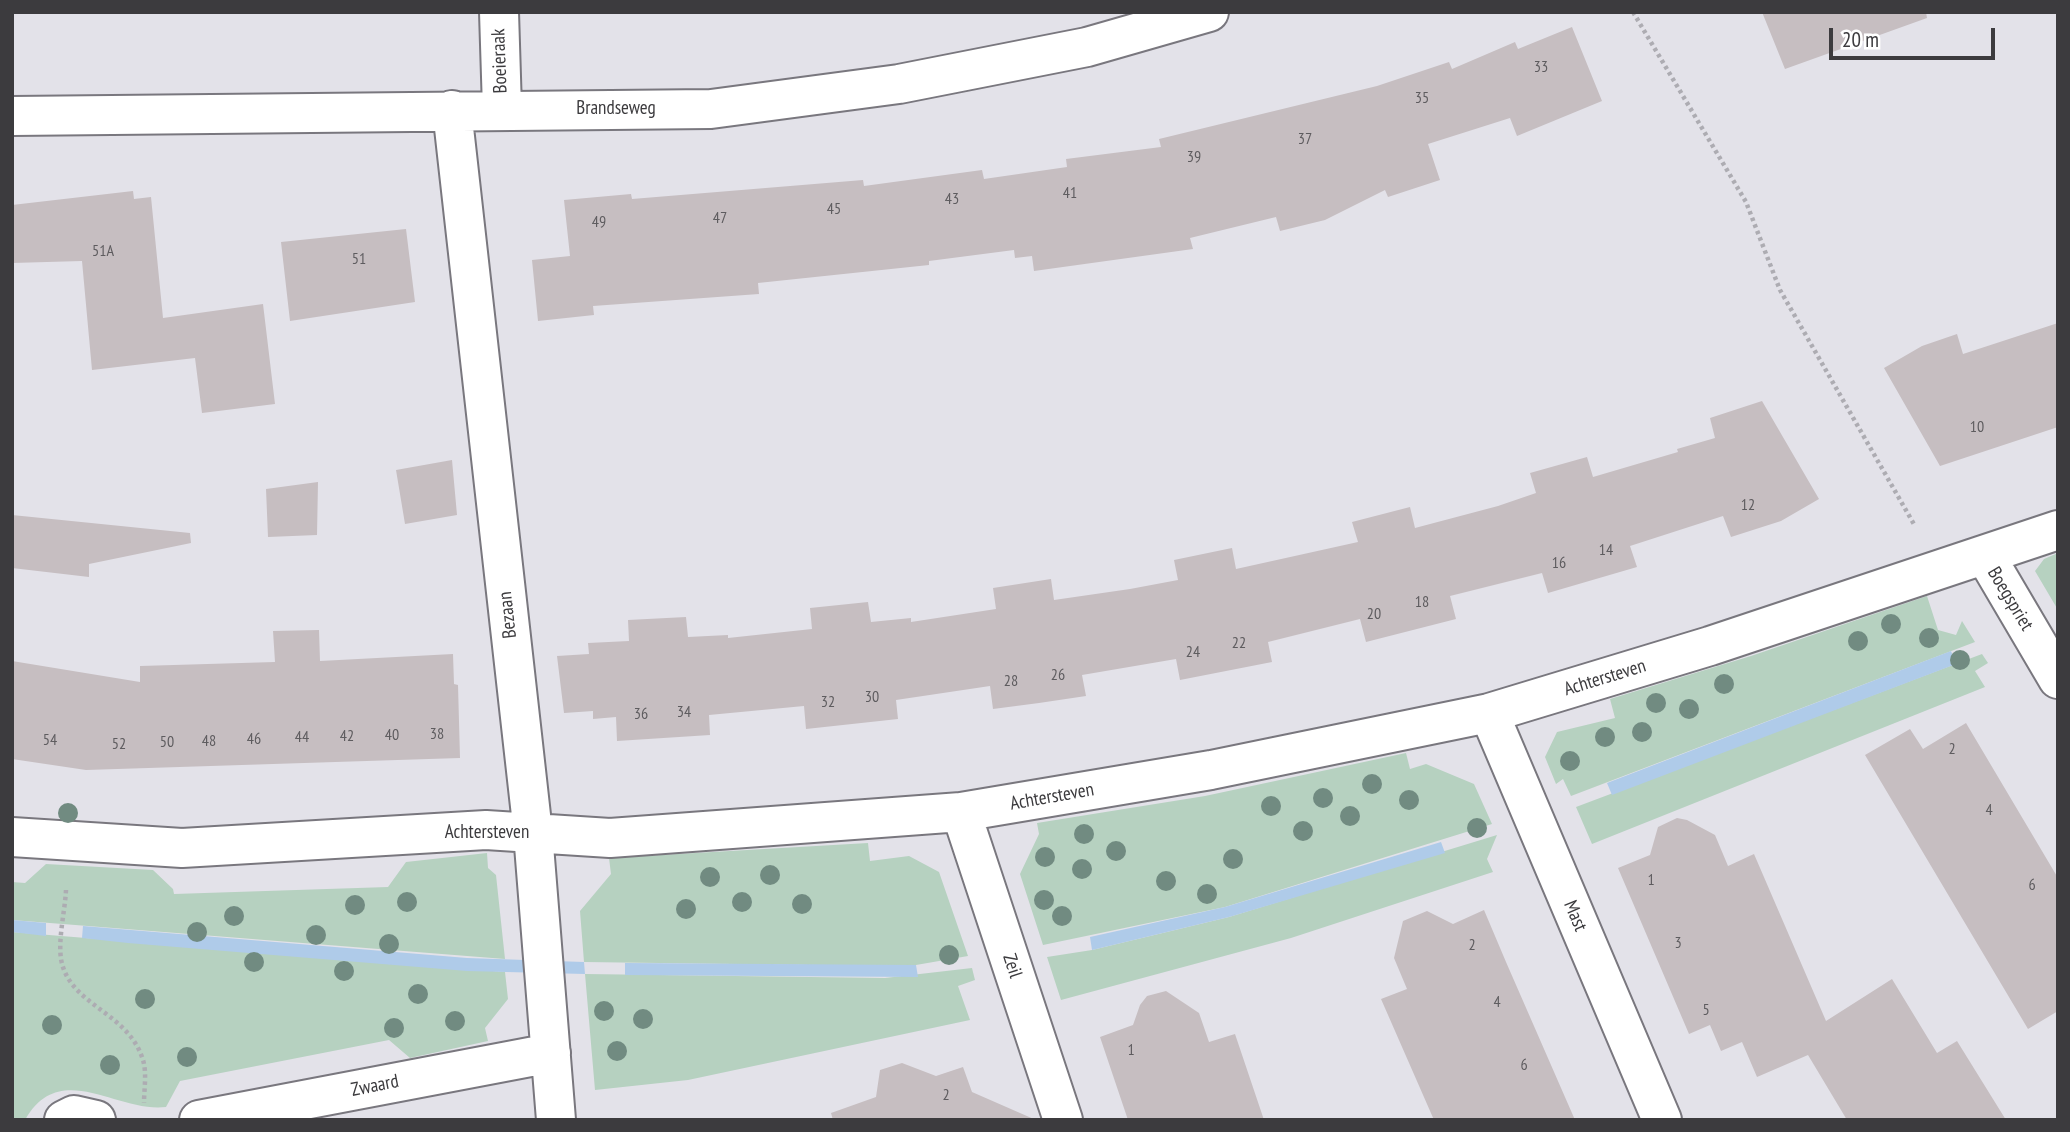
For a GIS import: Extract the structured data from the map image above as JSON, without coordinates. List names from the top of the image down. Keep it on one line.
{"streets":{"street":["Boeieraak","Brandseweg","Boegspriet","Bezaan","Achtersteven","Mast","Zeil","Zwaard"]},"crossings":[["Boeieraak","Brandseweg"],["Brandseweg","Bezaan"],["Boegspriet","Achtersteven"],["Bezaan","Achtersteven"],["Bezaan","Zwaard"],["Achtersteven","Mast"],["Achtersteven","Zeil"]],"house_numbers":["33","35","37","39","41","43","45","47","49","51A","51","10","12","14","16","18","20","22","24","26","28","30","32","34","36","38","40","42","44","46","54","48","50","52","2","4","1","6","3","2","4","5","1","6","2"],"scale_bar":"20 m"}
